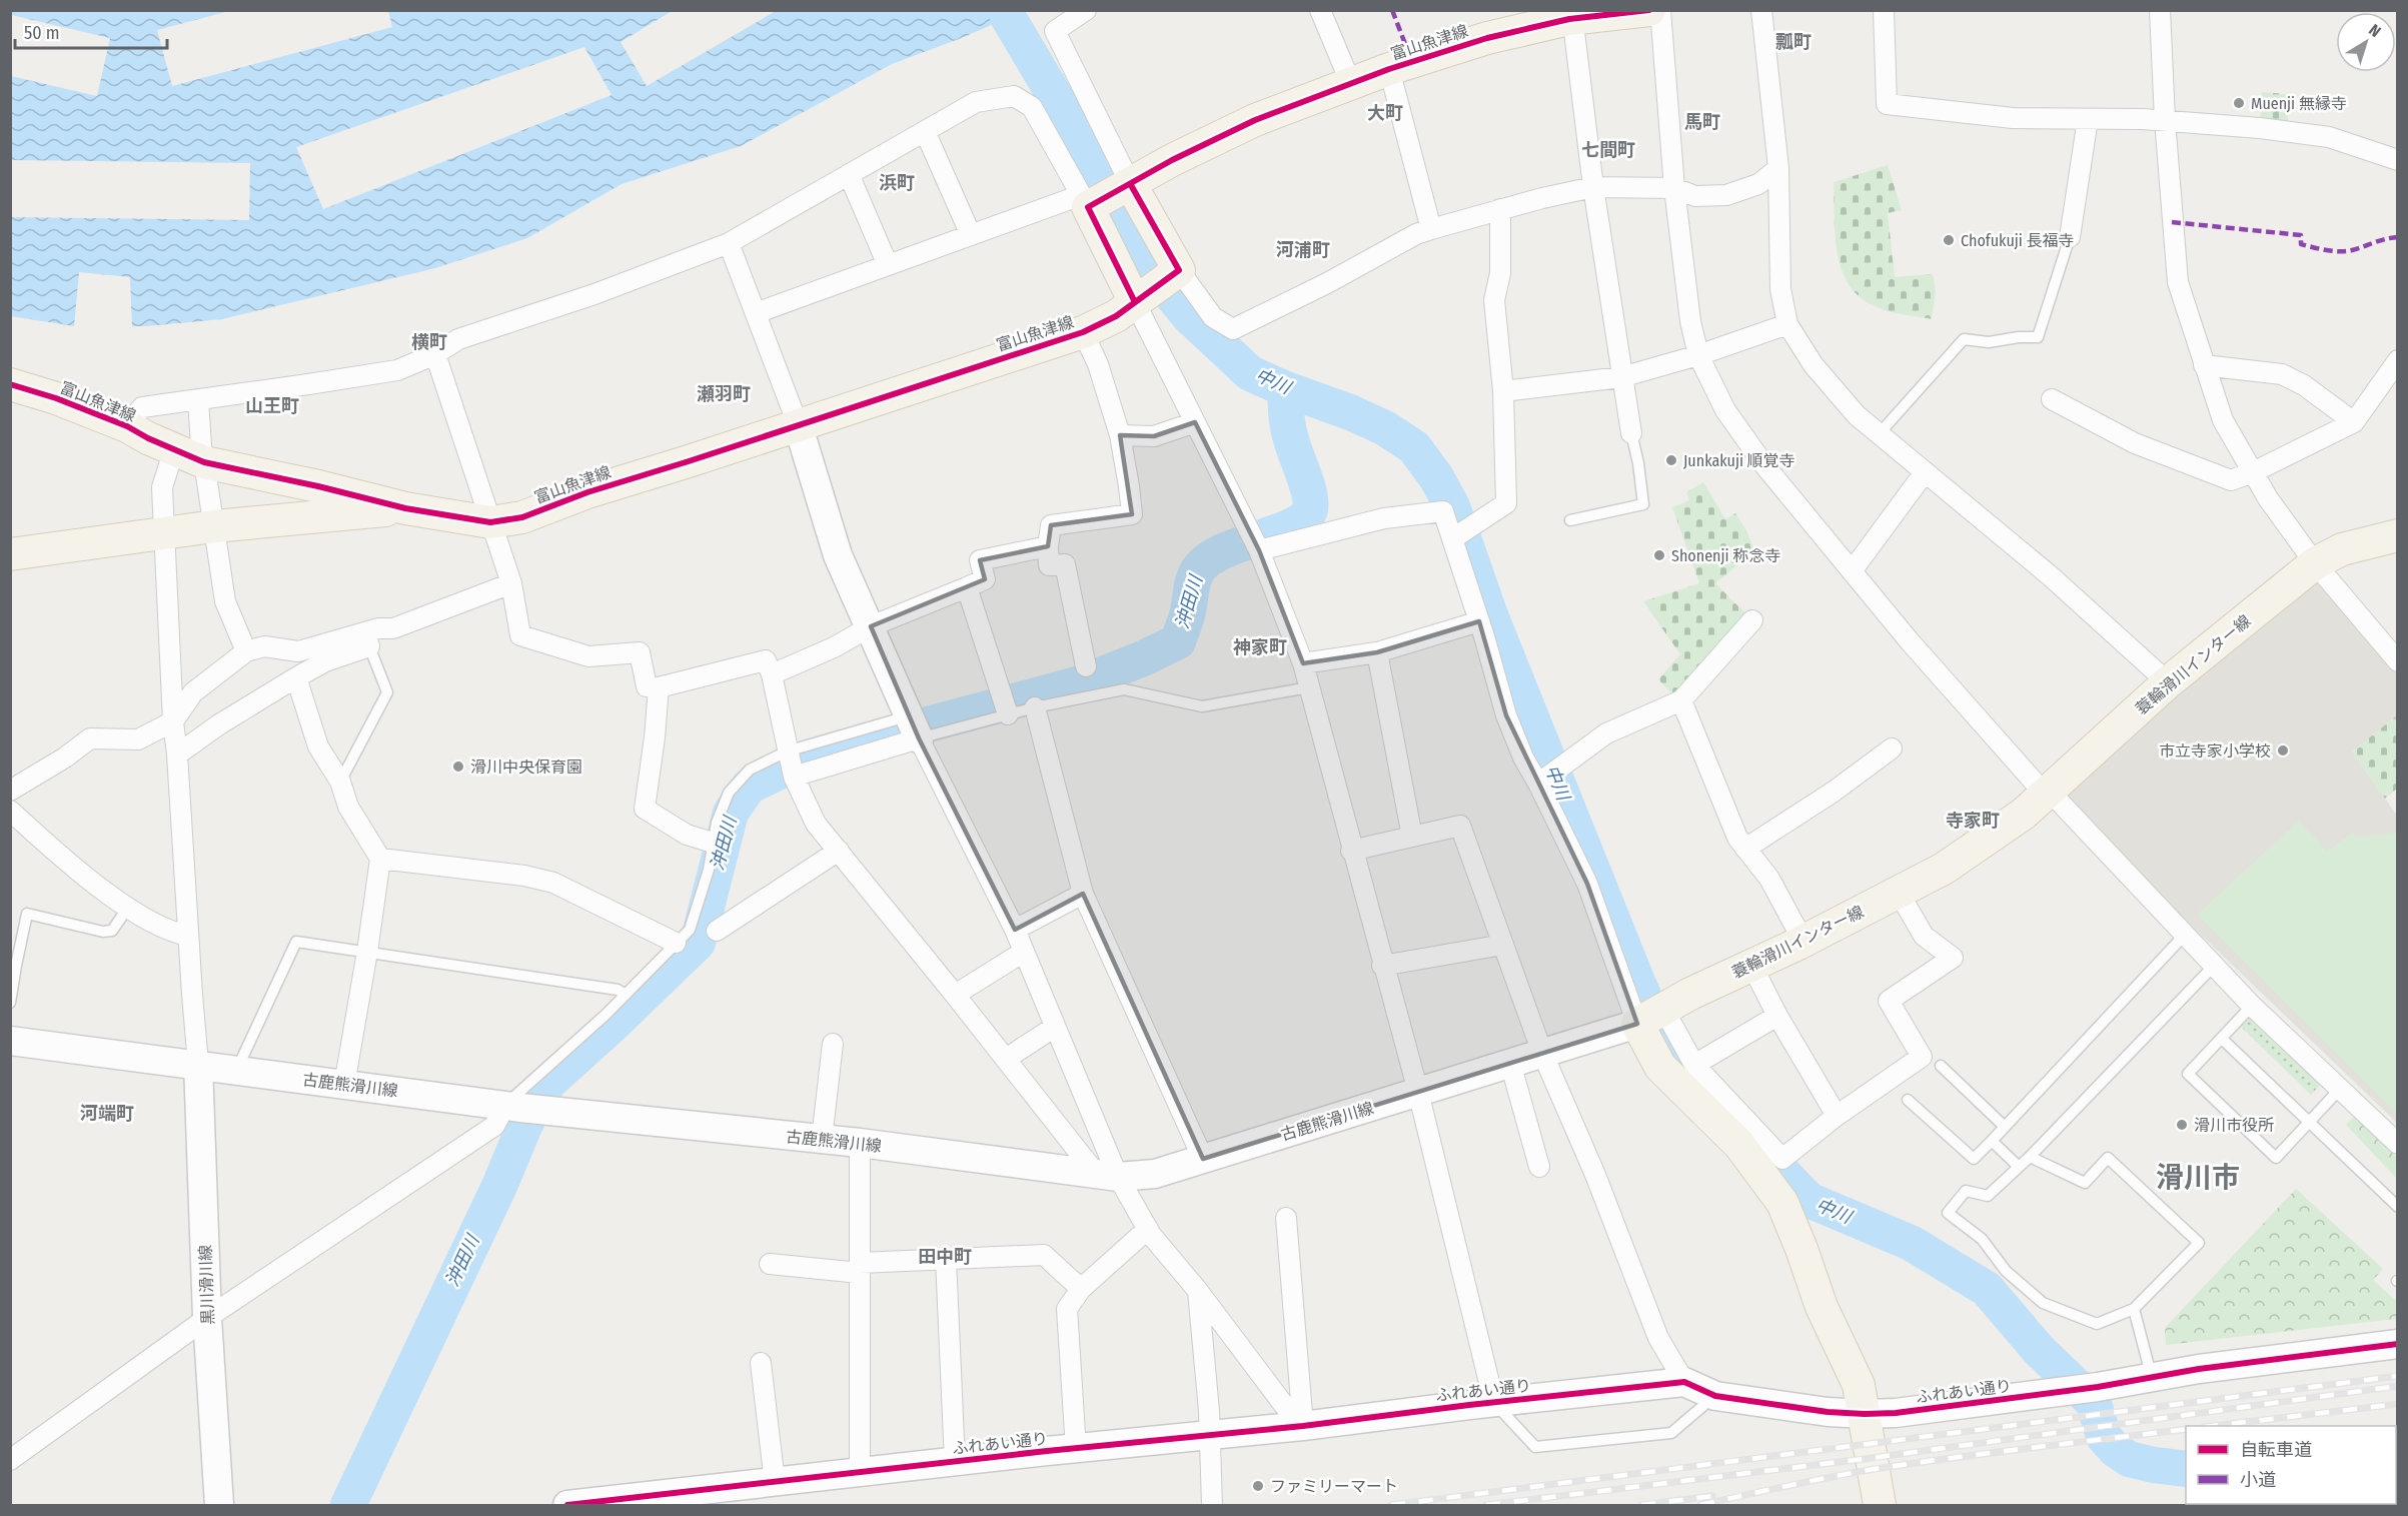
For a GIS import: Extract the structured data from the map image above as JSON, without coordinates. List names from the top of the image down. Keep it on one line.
{"streets":{"main road":["富山魚津線","蓑輪滑川インター線"],"street":["古鹿熊滑川線","黒川滑川線","ふれあい通り"]},"crossings":[["蓑輪滑川インター線","古鹿熊滑川線"],["古鹿熊滑川線","黒川滑川線"]],"districts":["瓢町","大町","馬町","七間町","浜町","河浦町","横町","瀬羽町","山王町","神家町","寺家町","河端町","滑川市","田中町"],"water":["中川","沖田川"],"places":["Muenji 無縁寺","Chofukuji 長福寺","Junkakuji 順覚寺","Shonenji 称念寺","市立寺家小学校","滑川中央保育園","滑川市役所","ファミリーマート"],"legend":["自転車道","小道"],"scale_bar":"50 m","north":"top right"}
